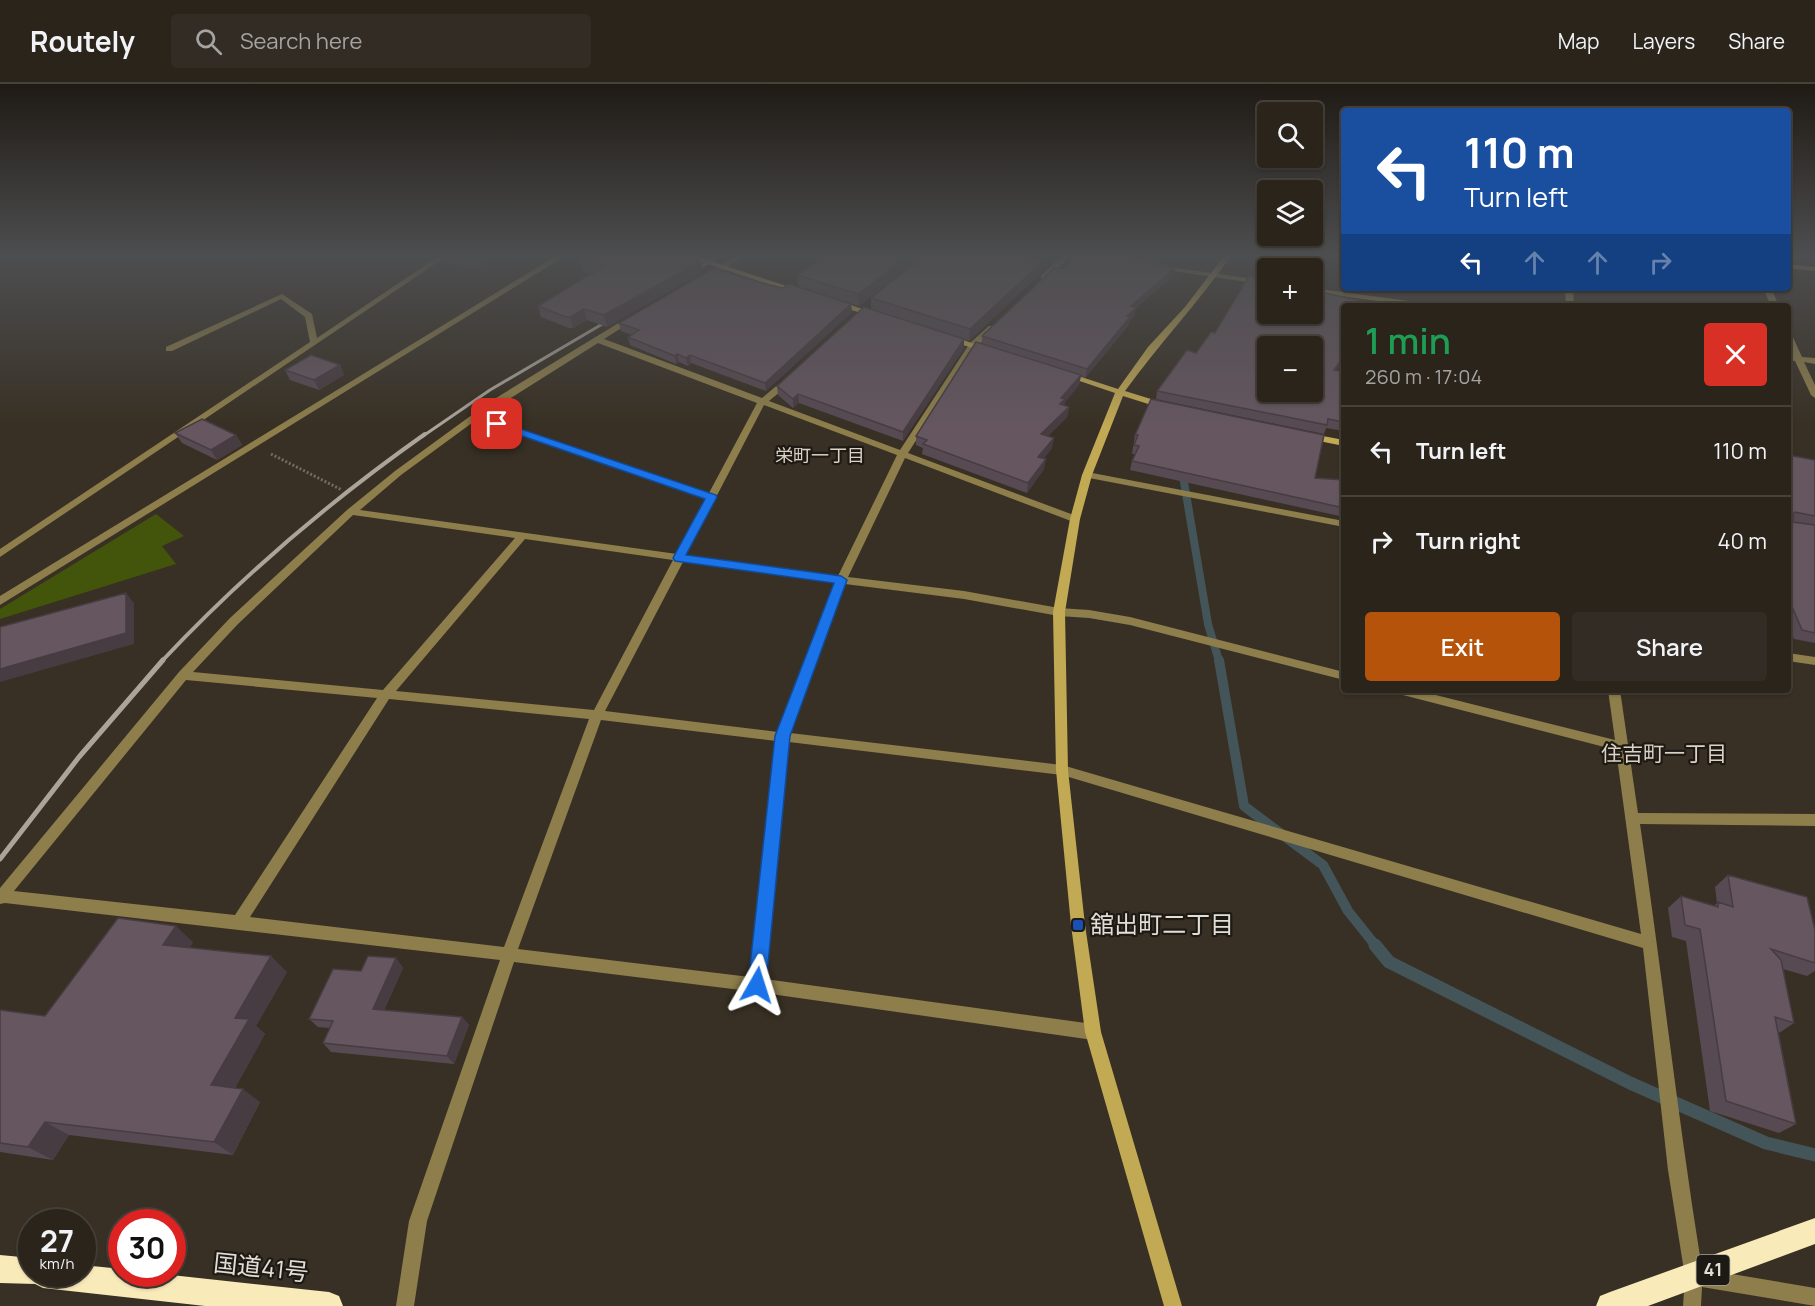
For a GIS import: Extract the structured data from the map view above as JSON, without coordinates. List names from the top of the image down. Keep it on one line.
{"streets":{"highway":["国道41号","41"]},"districts":["栄町一丁目","住吉町一丁目"],"places":{"transit":["舘出町二丁目"]},"page":{"header":"Routely","search":"Search here","nav":["Map","Layers","Share"],"map_buttons":["+","−"],"turn":["110 m","Turn left"],"heading":["1 min","260 m · 17:04"],"list":[{"name":"Turn left","value":"110 m"},{"name":"Turn right","value":"40 m"}],"buttons":["Exit","Share"],"speed":"27 km/h","limit":"30"}}
